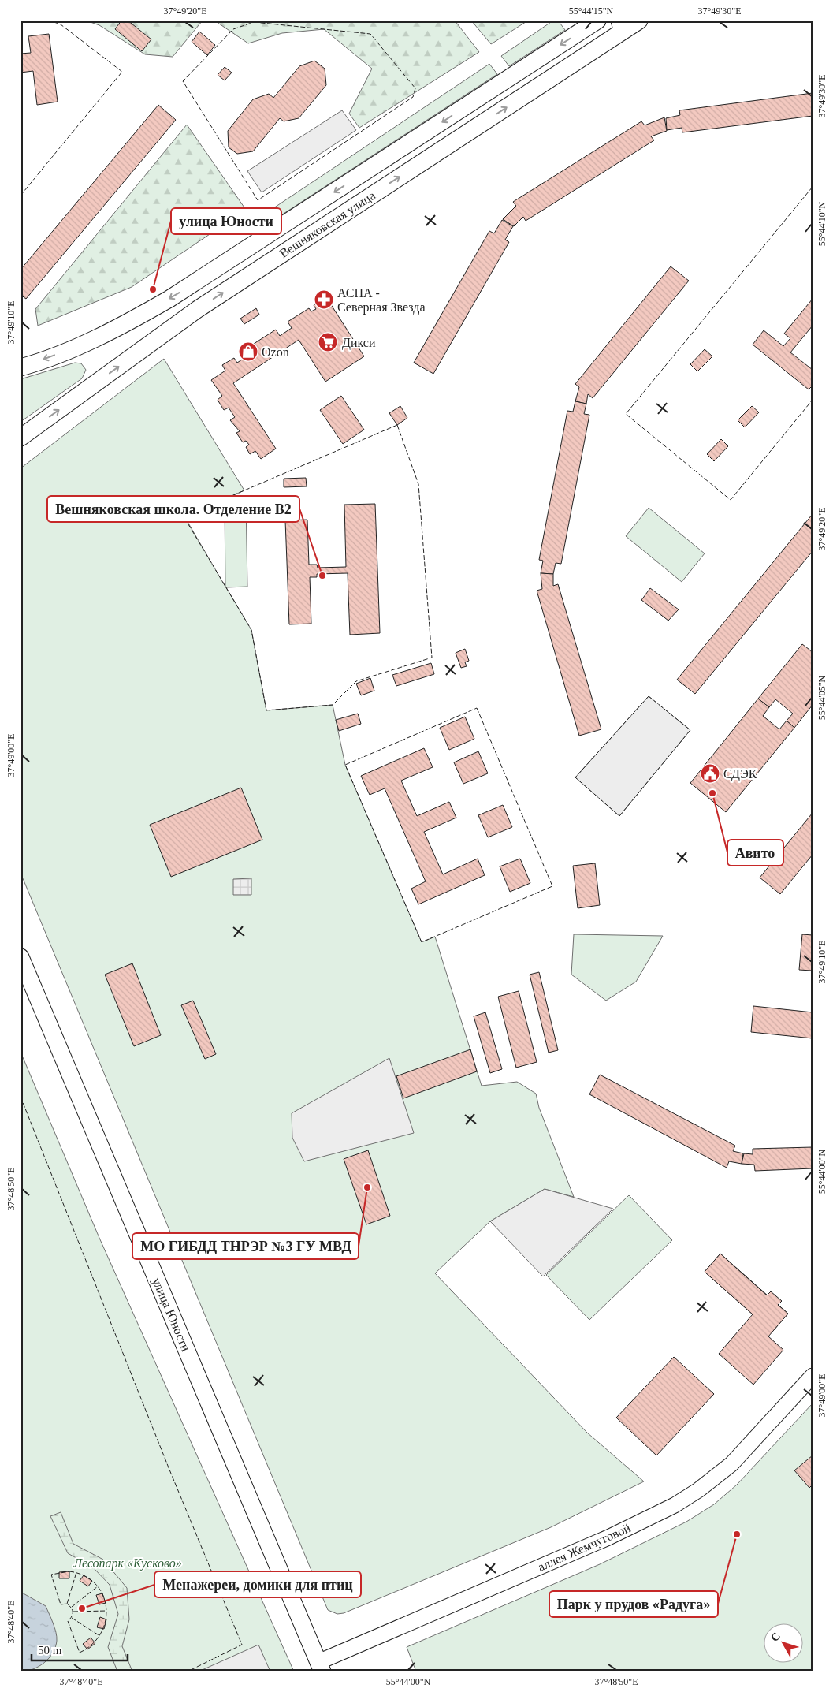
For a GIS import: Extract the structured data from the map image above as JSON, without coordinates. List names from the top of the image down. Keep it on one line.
{"streets":{"main road":["Вешняковская улица","улица Юности"],"street":["аллея Жемчуговой"]},"crossings":[["улица Юности","аллея Жемчуговой"]],"parks":["Лесопарк «Кусково»"],"places":{"other":["улица Юности","Вешняковская школа. Отделение В2","Авито","МО ГИБДД ТНРЭР №3 ГУ МВД","Парк у прудов «Радуга»","Менажереи, домики для птиц"],"pharmacy":["АСНА - Северная Звезда"],"supermarket":["Дикси"],"shop":["Ozon"],"public building":["СДЭК"]},"scale_bar":"50 m","north":"top left","coordinates":["37°49'20\"E","55°44'15\"N","37°49'30\"E","55°44'10\"N","37°49'10\"E","55°44'05\"N","37°49'00\"E","55°44'00\"N","37°48'50\"E","37°48'40\"E"]}
